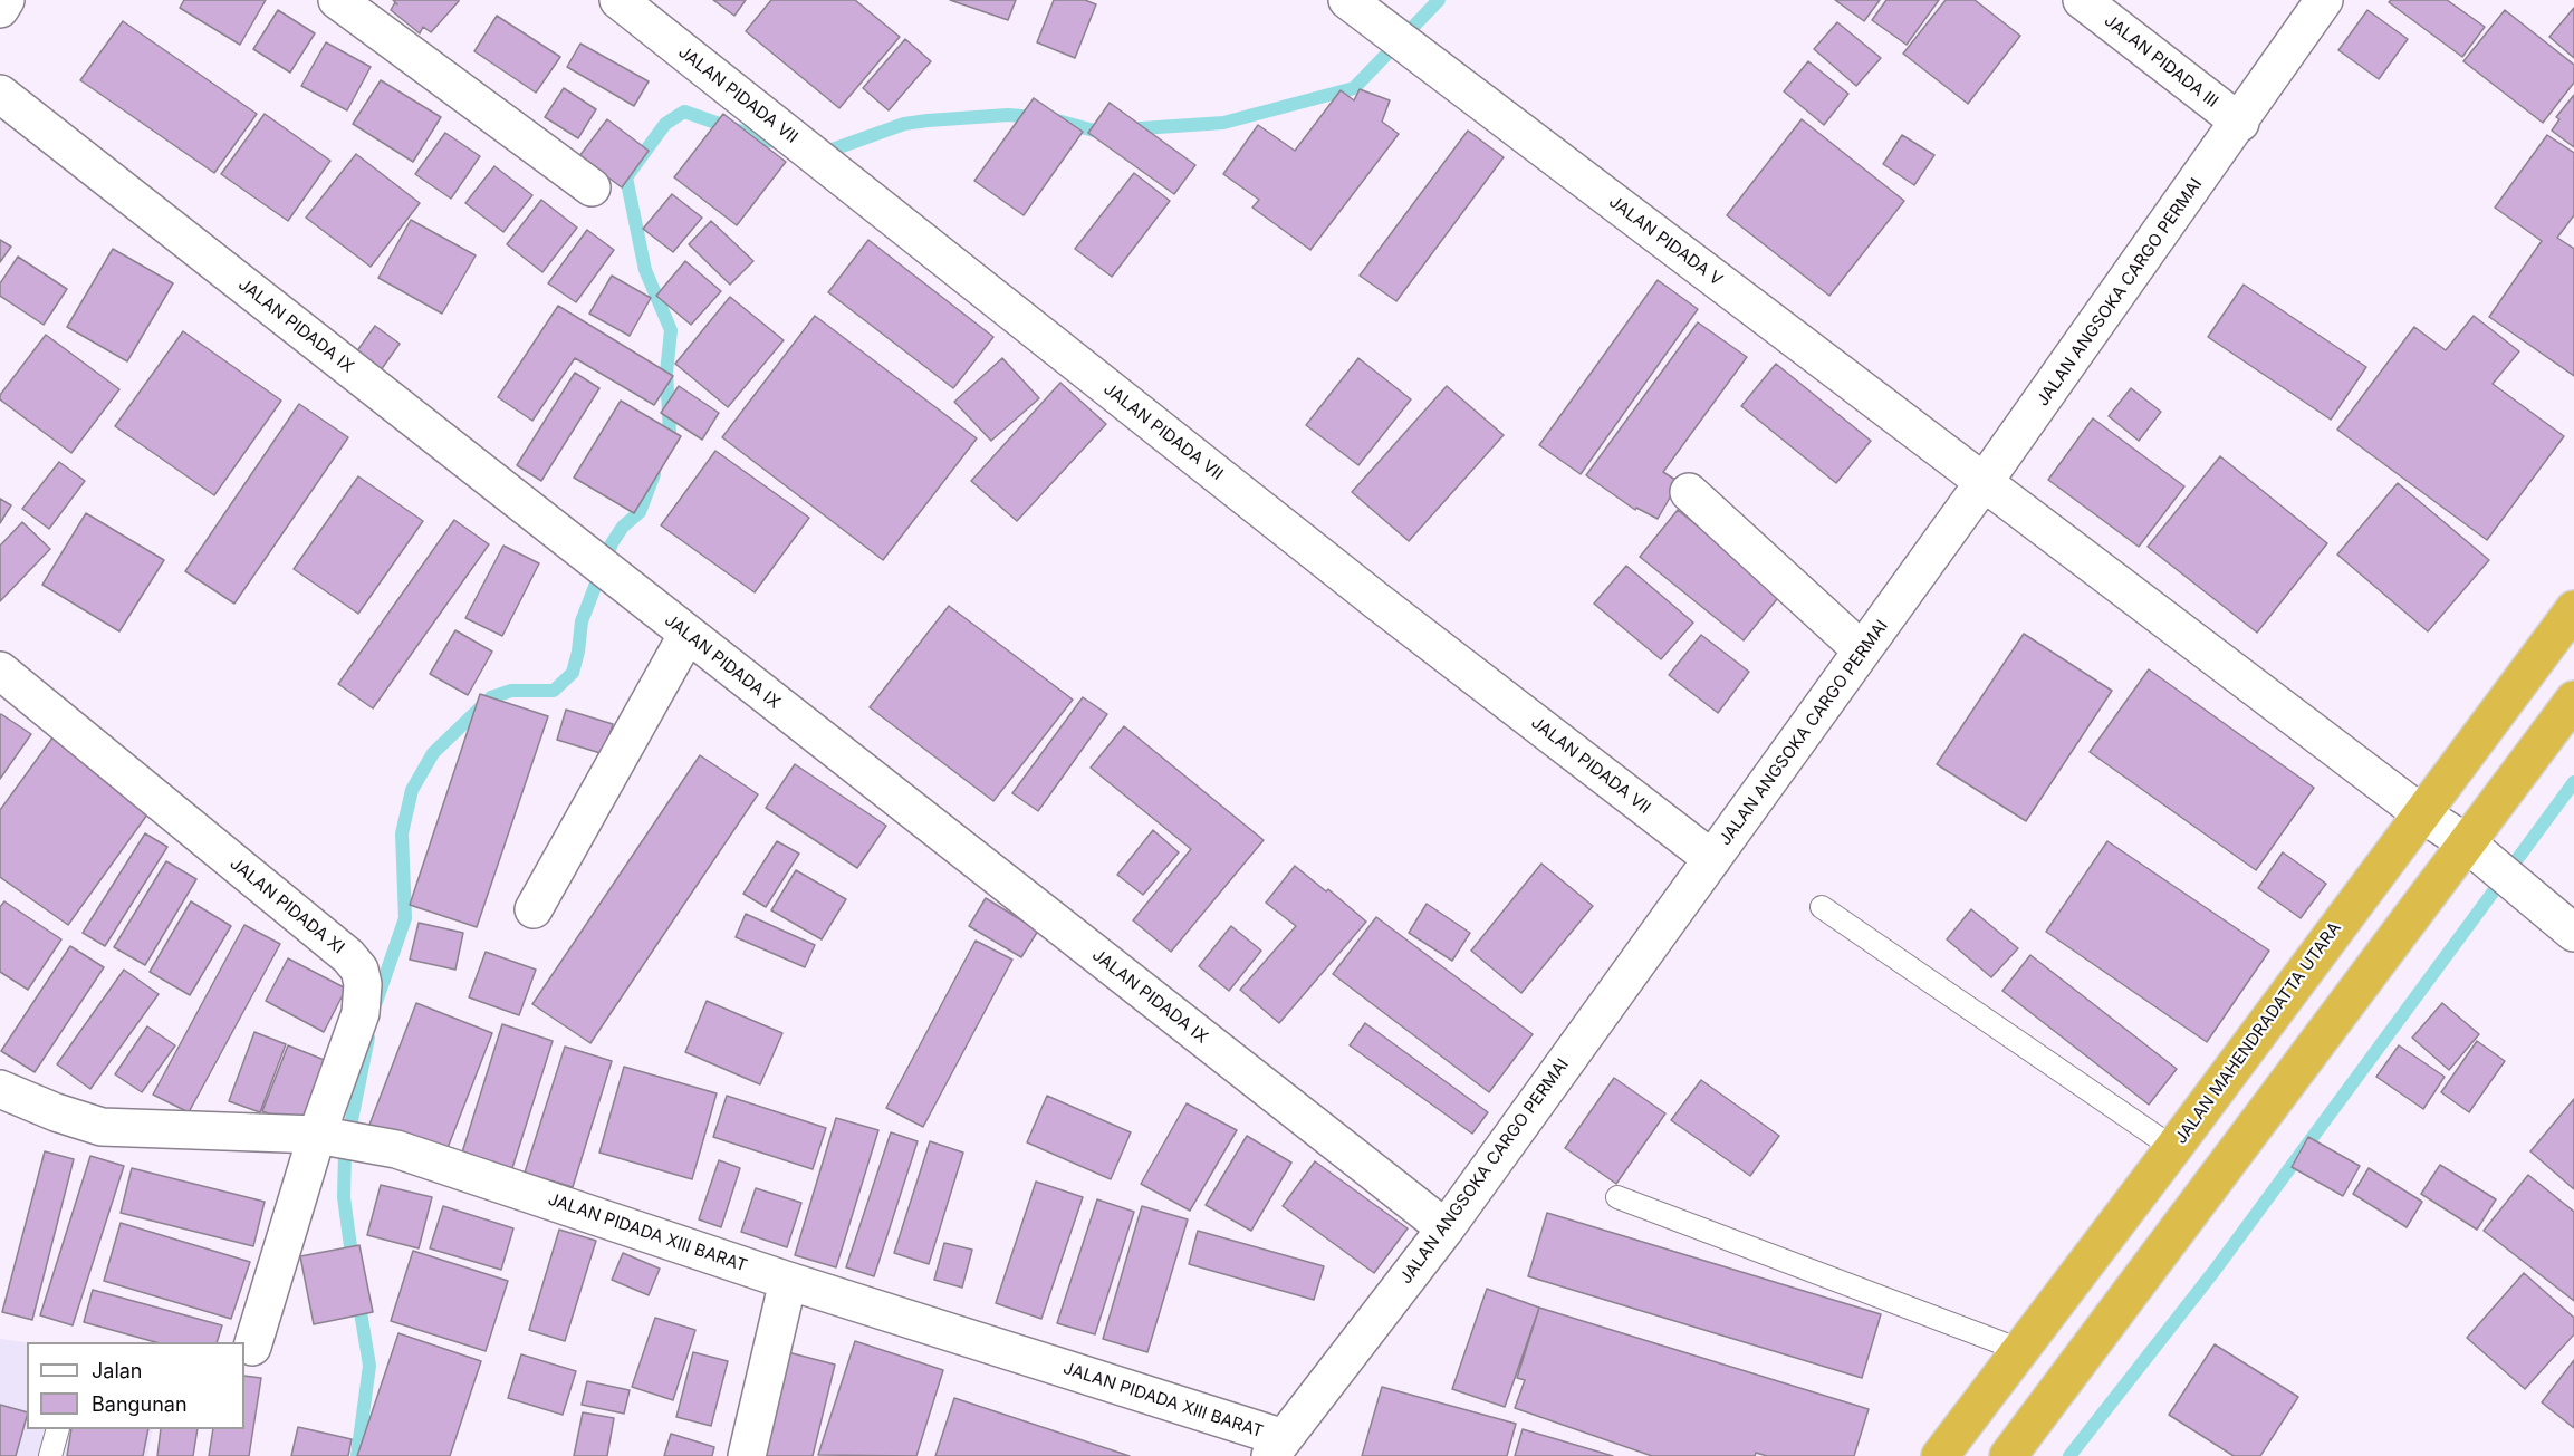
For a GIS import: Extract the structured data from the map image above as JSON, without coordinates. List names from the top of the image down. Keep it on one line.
{"streets":{"highway":["JALAN MAHENDRADATTA UTARA"],"street":["JALAN PIDADA III","JALAN PIDADA VII","JALAN PIDADA V","JALAN ANGSOKA CARGO PERMAI","JALAN PIDADA IX","JALAN PIDADA XI","JALAN PIDADA XIII BARAT"]},"crossings":[["JALAN PIDADA III","JALAN ANGSOKA CARGO PERMAI"],["JALAN PIDADA VII","JALAN ANGSOKA CARGO PERMAI"],["JALAN PIDADA V","JALAN ANGSOKA CARGO PERMAI"],["JALAN PIDADA V","JALAN MAHENDRADATTA UTARA"],["JALAN ANGSOKA CARGO PERMAI","JALAN PIDADA IX"],["JALAN ANGSOKA CARGO PERMAI","JALAN PIDADA XIII BARAT"],["JALAN PIDADA XI","JALAN PIDADA XIII BARAT"]],"legend":["Jalan","Bangunan"]}
